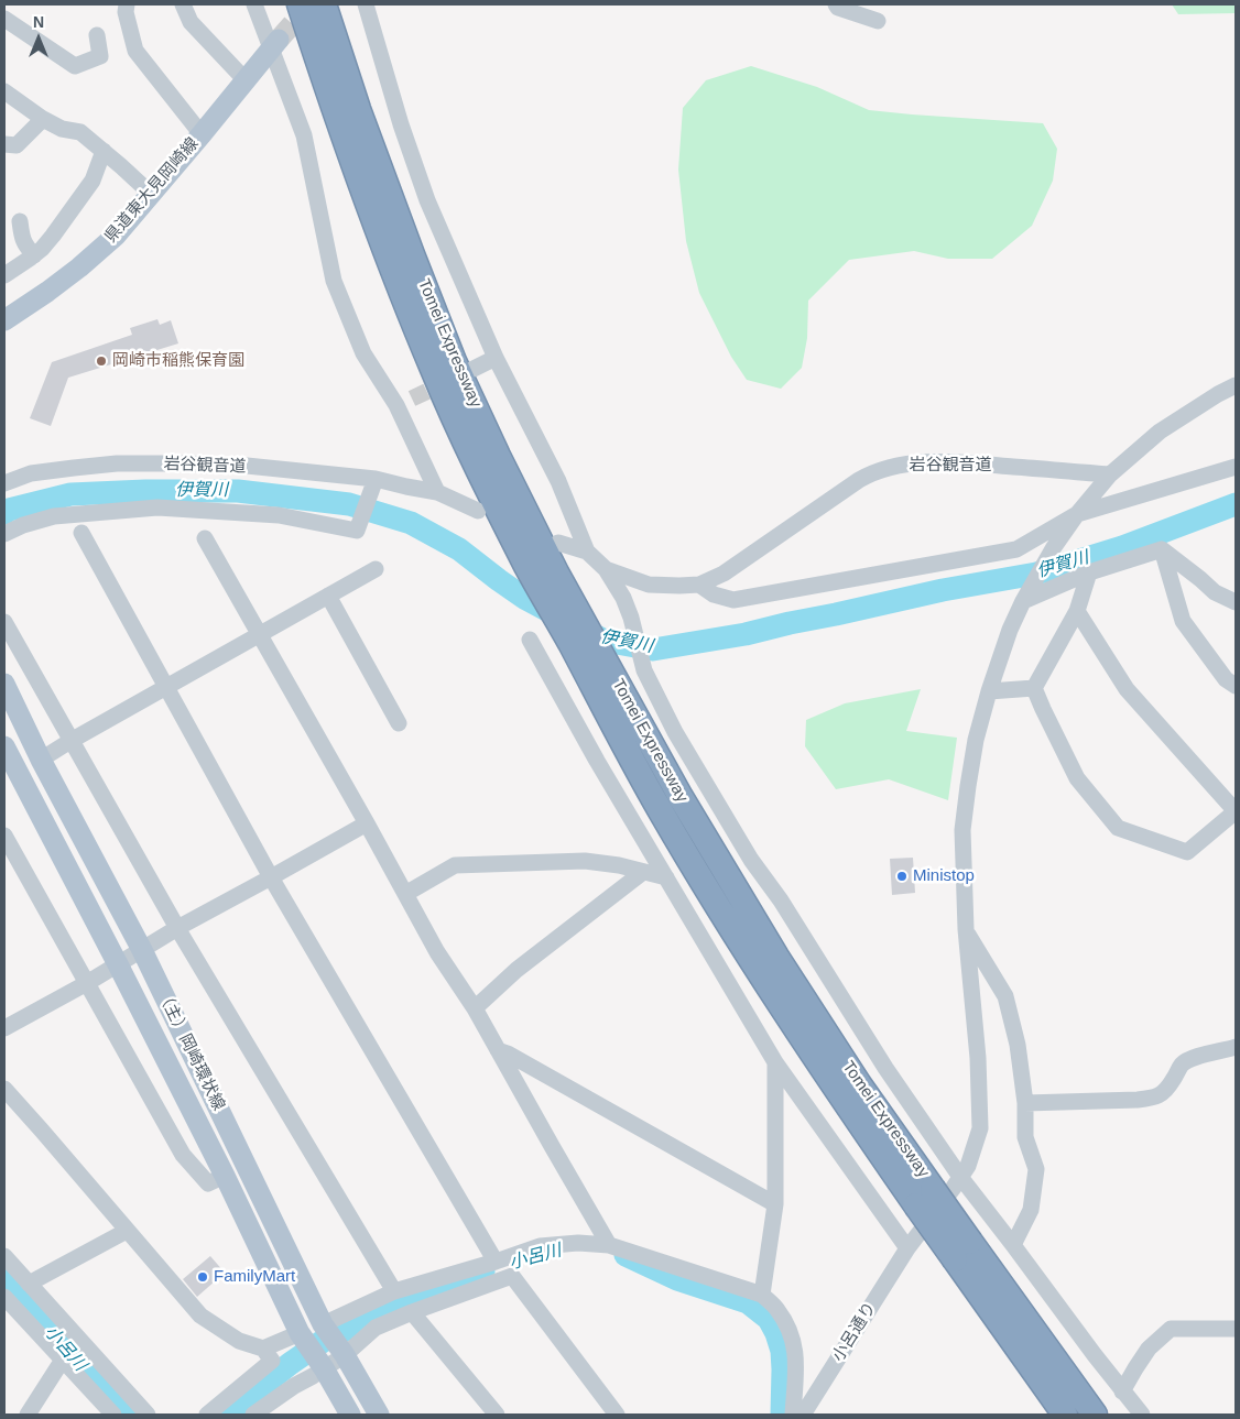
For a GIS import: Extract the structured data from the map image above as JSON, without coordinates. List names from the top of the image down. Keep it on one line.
{"streets":{"highway":["Tomei Expressway"],"main road":["県道東大見岡崎線","（主）岡崎環状線"],"street":["岩谷観音道","小呂通り"]},"crossings":[["岩谷観音道","小呂通り"]],"water":["伊賀川","小呂川"],"places":["岡崎市稲熊保育園","Ministop","FamilyMart"],"north":"top"}
